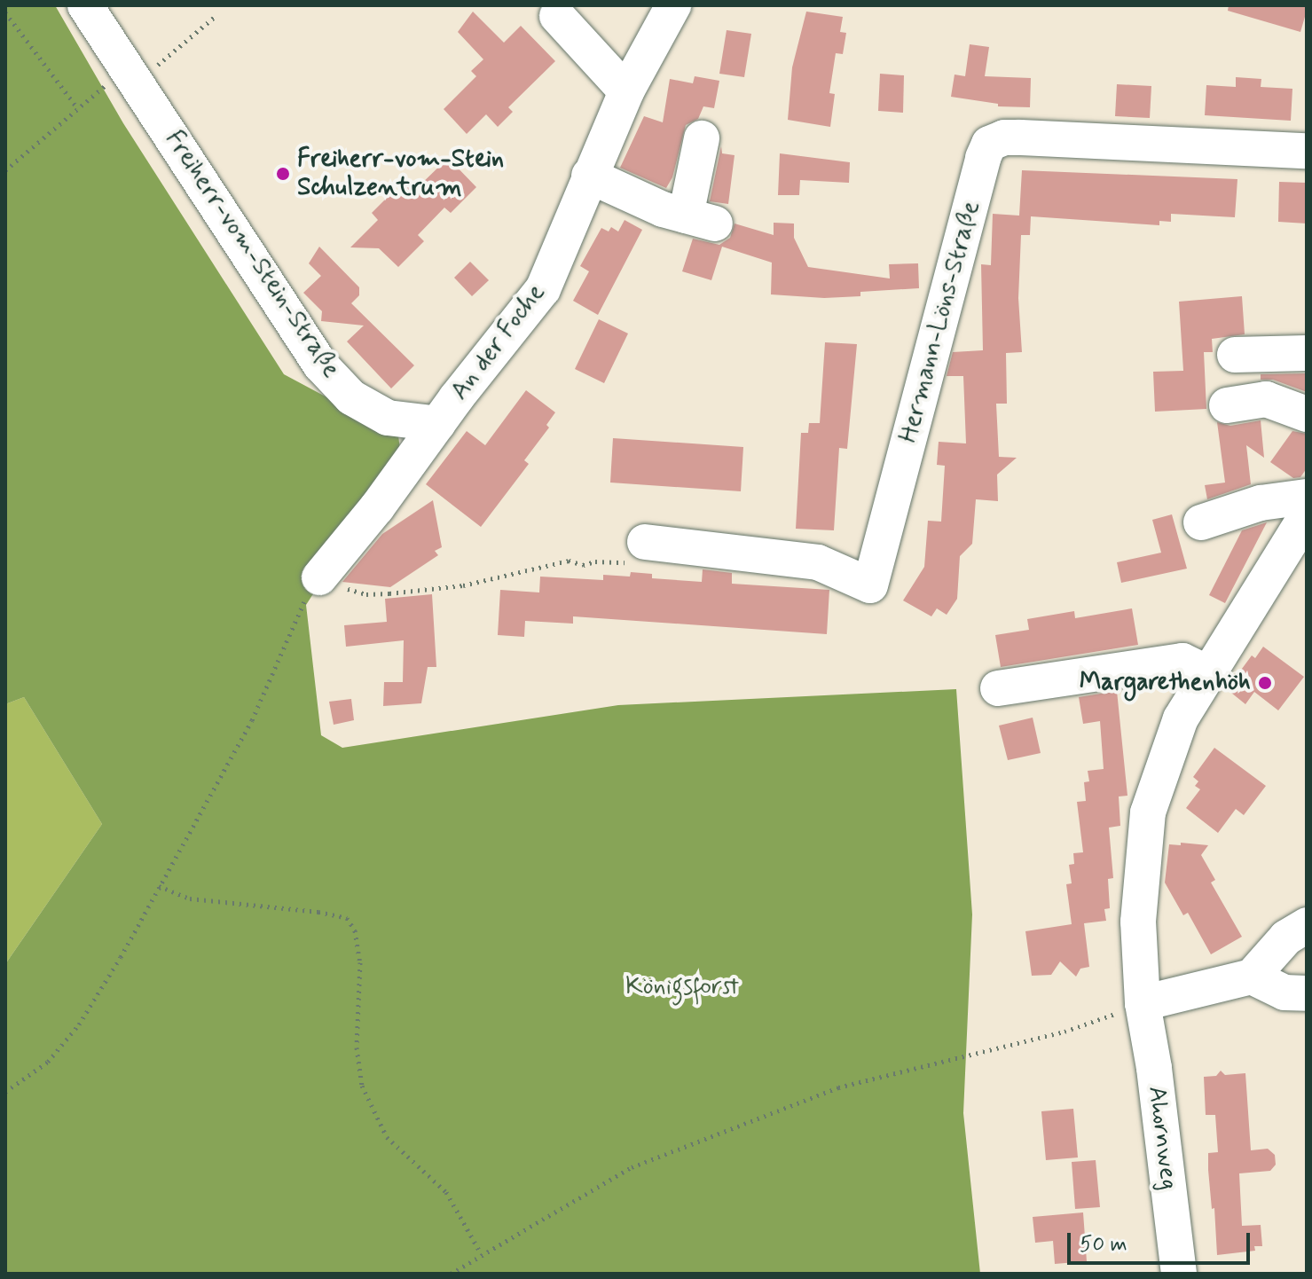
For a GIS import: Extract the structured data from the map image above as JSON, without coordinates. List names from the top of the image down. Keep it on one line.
{"streets":{"street":["Freiherr-vom-Stein-Straße","Hermann-Löns-Straße","An der Foche","Ahornweg"]},"crossings":[["Freiherr-vom-Stein-Straße","An der Foche"]],"parks":["Königsforst"],"places":["Freiherr-vom-Stein Schulzentrum","Margarethenhöh"],"scale_bar":"50 m"}
